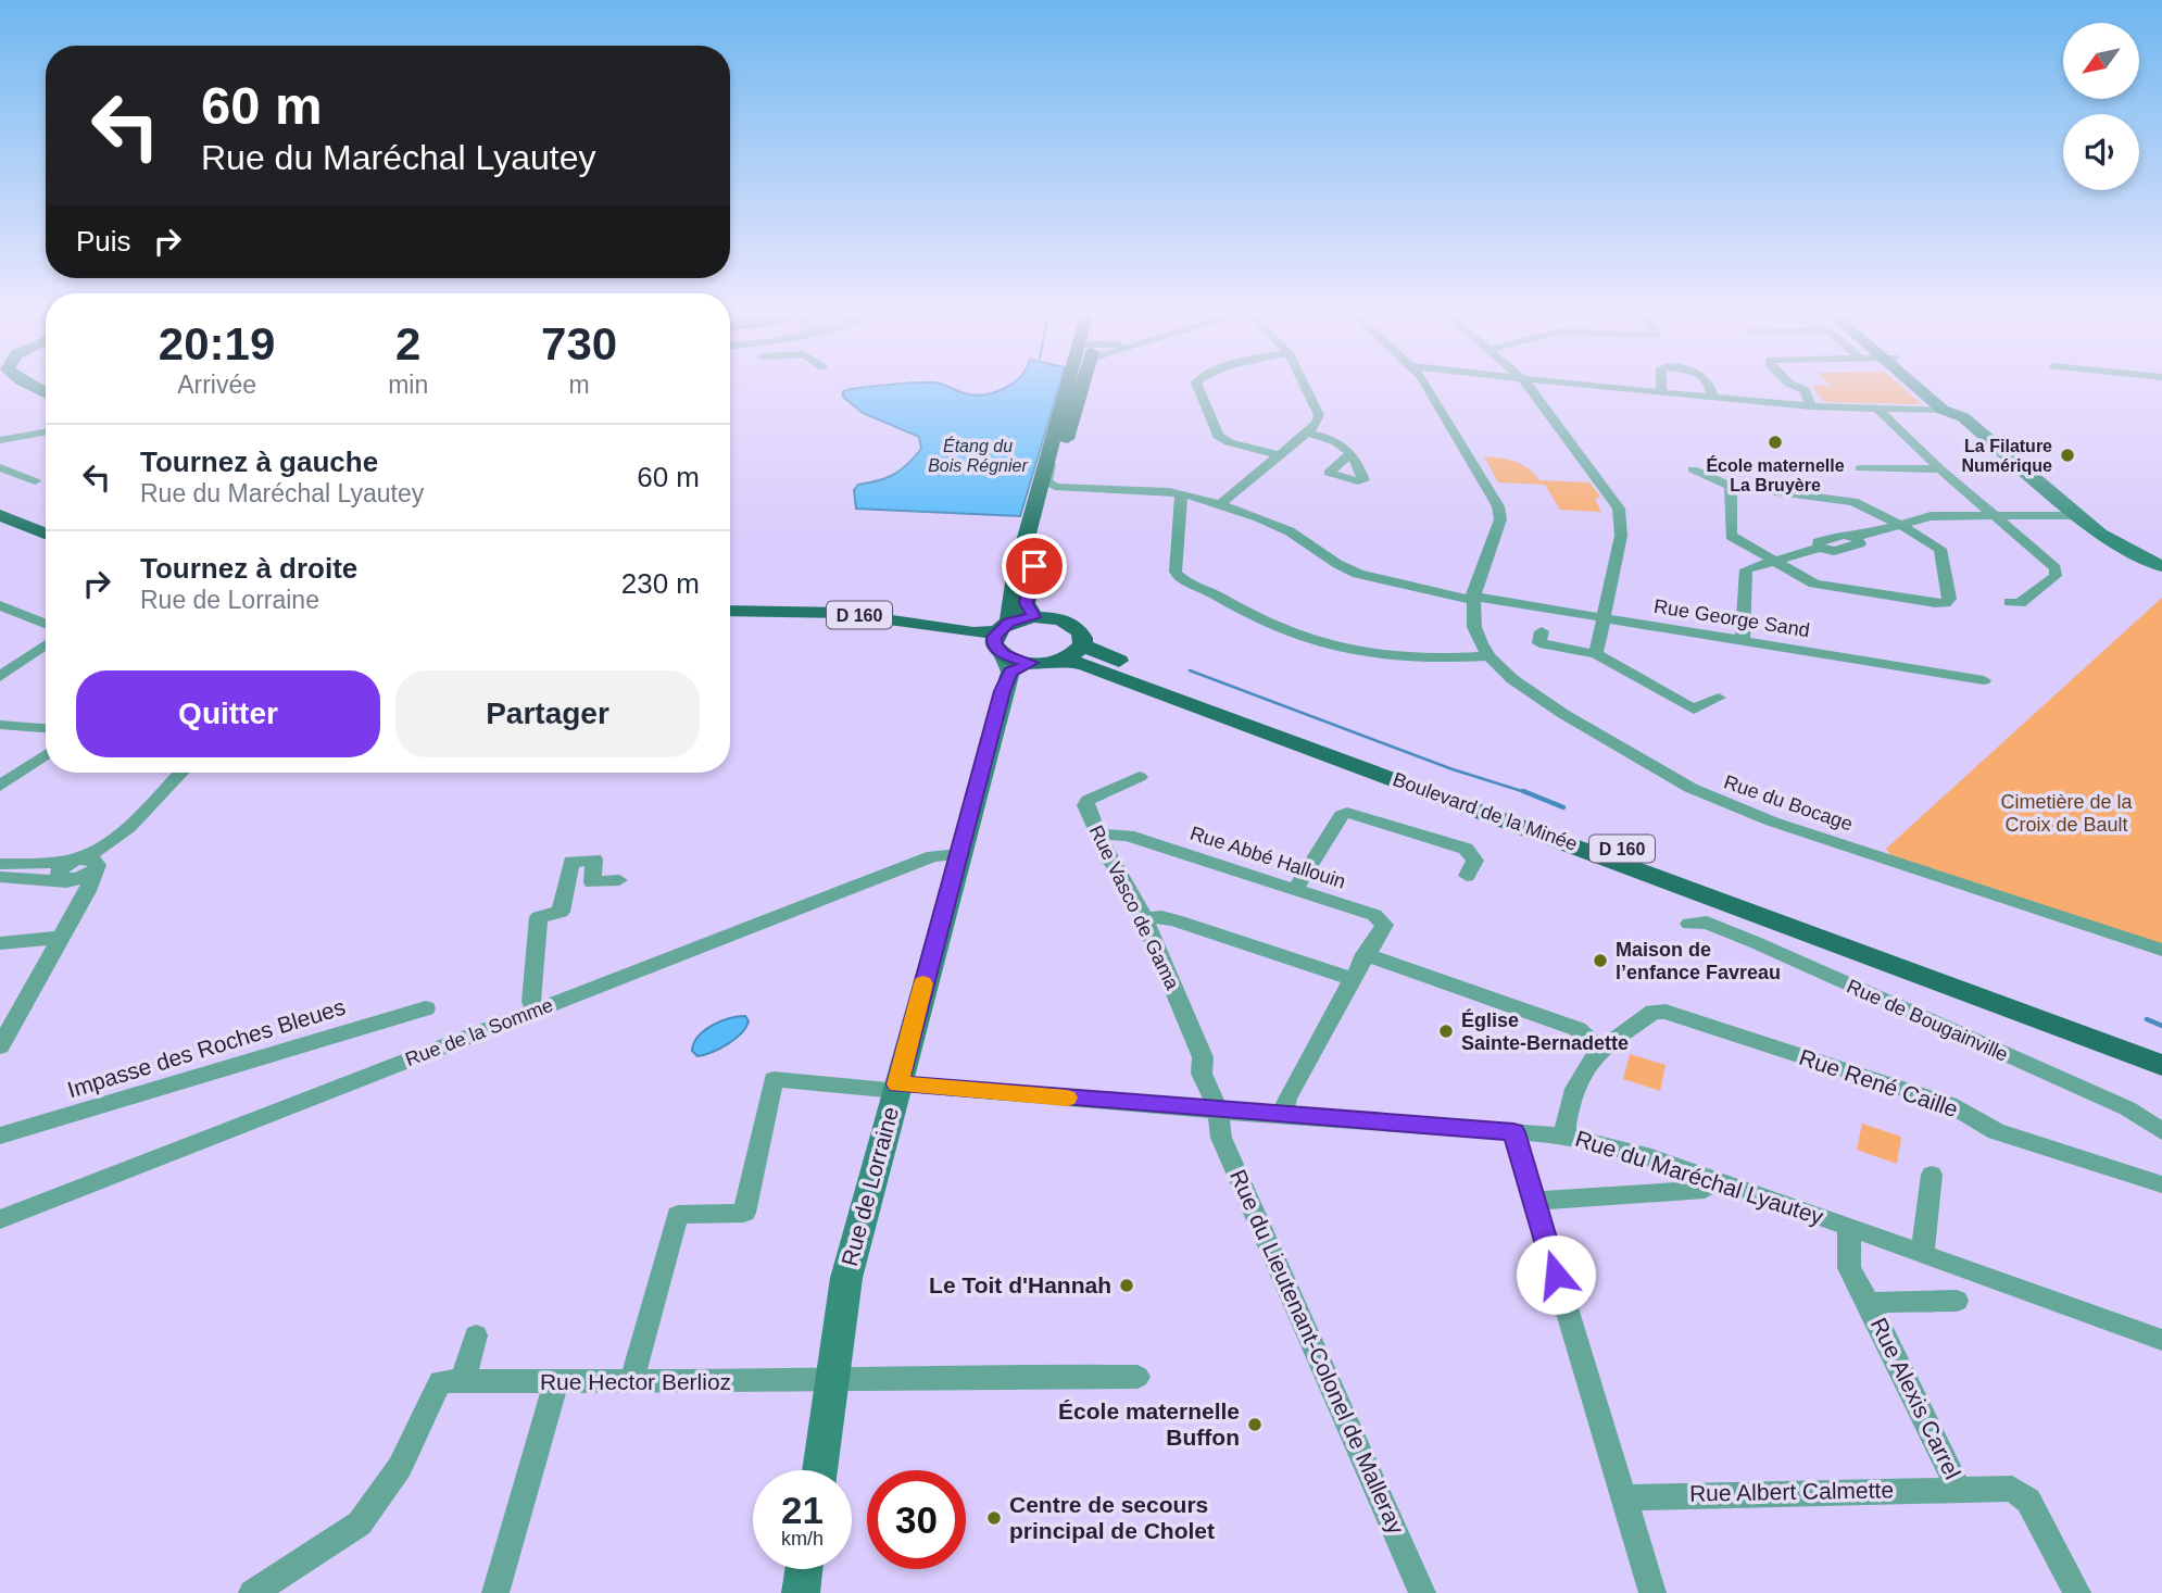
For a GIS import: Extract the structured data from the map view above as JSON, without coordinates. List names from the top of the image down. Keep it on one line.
{"streets":{"main road":["D 160","Boulevard de la Minée","Rue de Lorraine"],"street":["Rue George Sand","Rue du Bocage","Rue Abbé Hallouin","Rue Vasco de Gama","Rue de Bougainville","Rue de la Somme","Impasse des Roches Bleues","Rue René Caille","Rue du Maréchal Lyautey","Rue du Lieutenant-Colonel de Malleray","Rue Hector Berlioz","Rue Alexis Carrel","Rue Albert Calmette"]},"crossings":[["D 160","Rue de Lorraine"],["Rue George Sand","Rue du Bocage"],["Rue George Sand","Rue de Lorraine"],["Rue Abbé Hallouin","Rue Vasco de Gama"],["Rue Vasco de Gama","Rue du Maréchal Lyautey"],["Rue Vasco de Gama","Rue du Lieutenant-Colonel de Malleray"],["Rue de la Somme","Rue de Lorraine"],["Rue du Maréchal Lyautey","Rue de Lorraine"],["Rue du Maréchal Lyautey","Rue du Lieutenant-Colonel de Malleray"],["Rue du Maréchal Lyautey","Rue Hector Berlioz"],["Rue du Maréchal Lyautey","Rue Alexis Carrel"],["Rue de Lorraine","Rue Hector Berlioz"],["Rue Alexis Carrel","Rue Albert Calmette"]],"water":["Étang du Bois Régnier"],"parks":["Cimetière de la Croix de Bault"],"places":["École maternelle La Bruyère","La Filature Numérique","Maison de l’enfance Favreau","Église Sainte-Bernadette","Le Toit d'Hannah","École maternelle Buffon","Centre de secours principal de Cholet"],"north":"bottom left","page":{"turn":["60 m","Rue du Maréchal Lyautey"],"then":"Puis","eta":["20:19","Arrivée","2","min","730","m"],"list":[{"name":"Tournez à gauche","note":"Rue du Maréchal Lyautey","value":"60 m"},{"name":"Tournez à droite","note":"Rue de Lorraine","value":"230 m"}],"buttons":["Quitter","Partager"],"speed":"21 km/h","limit":"30"}}
